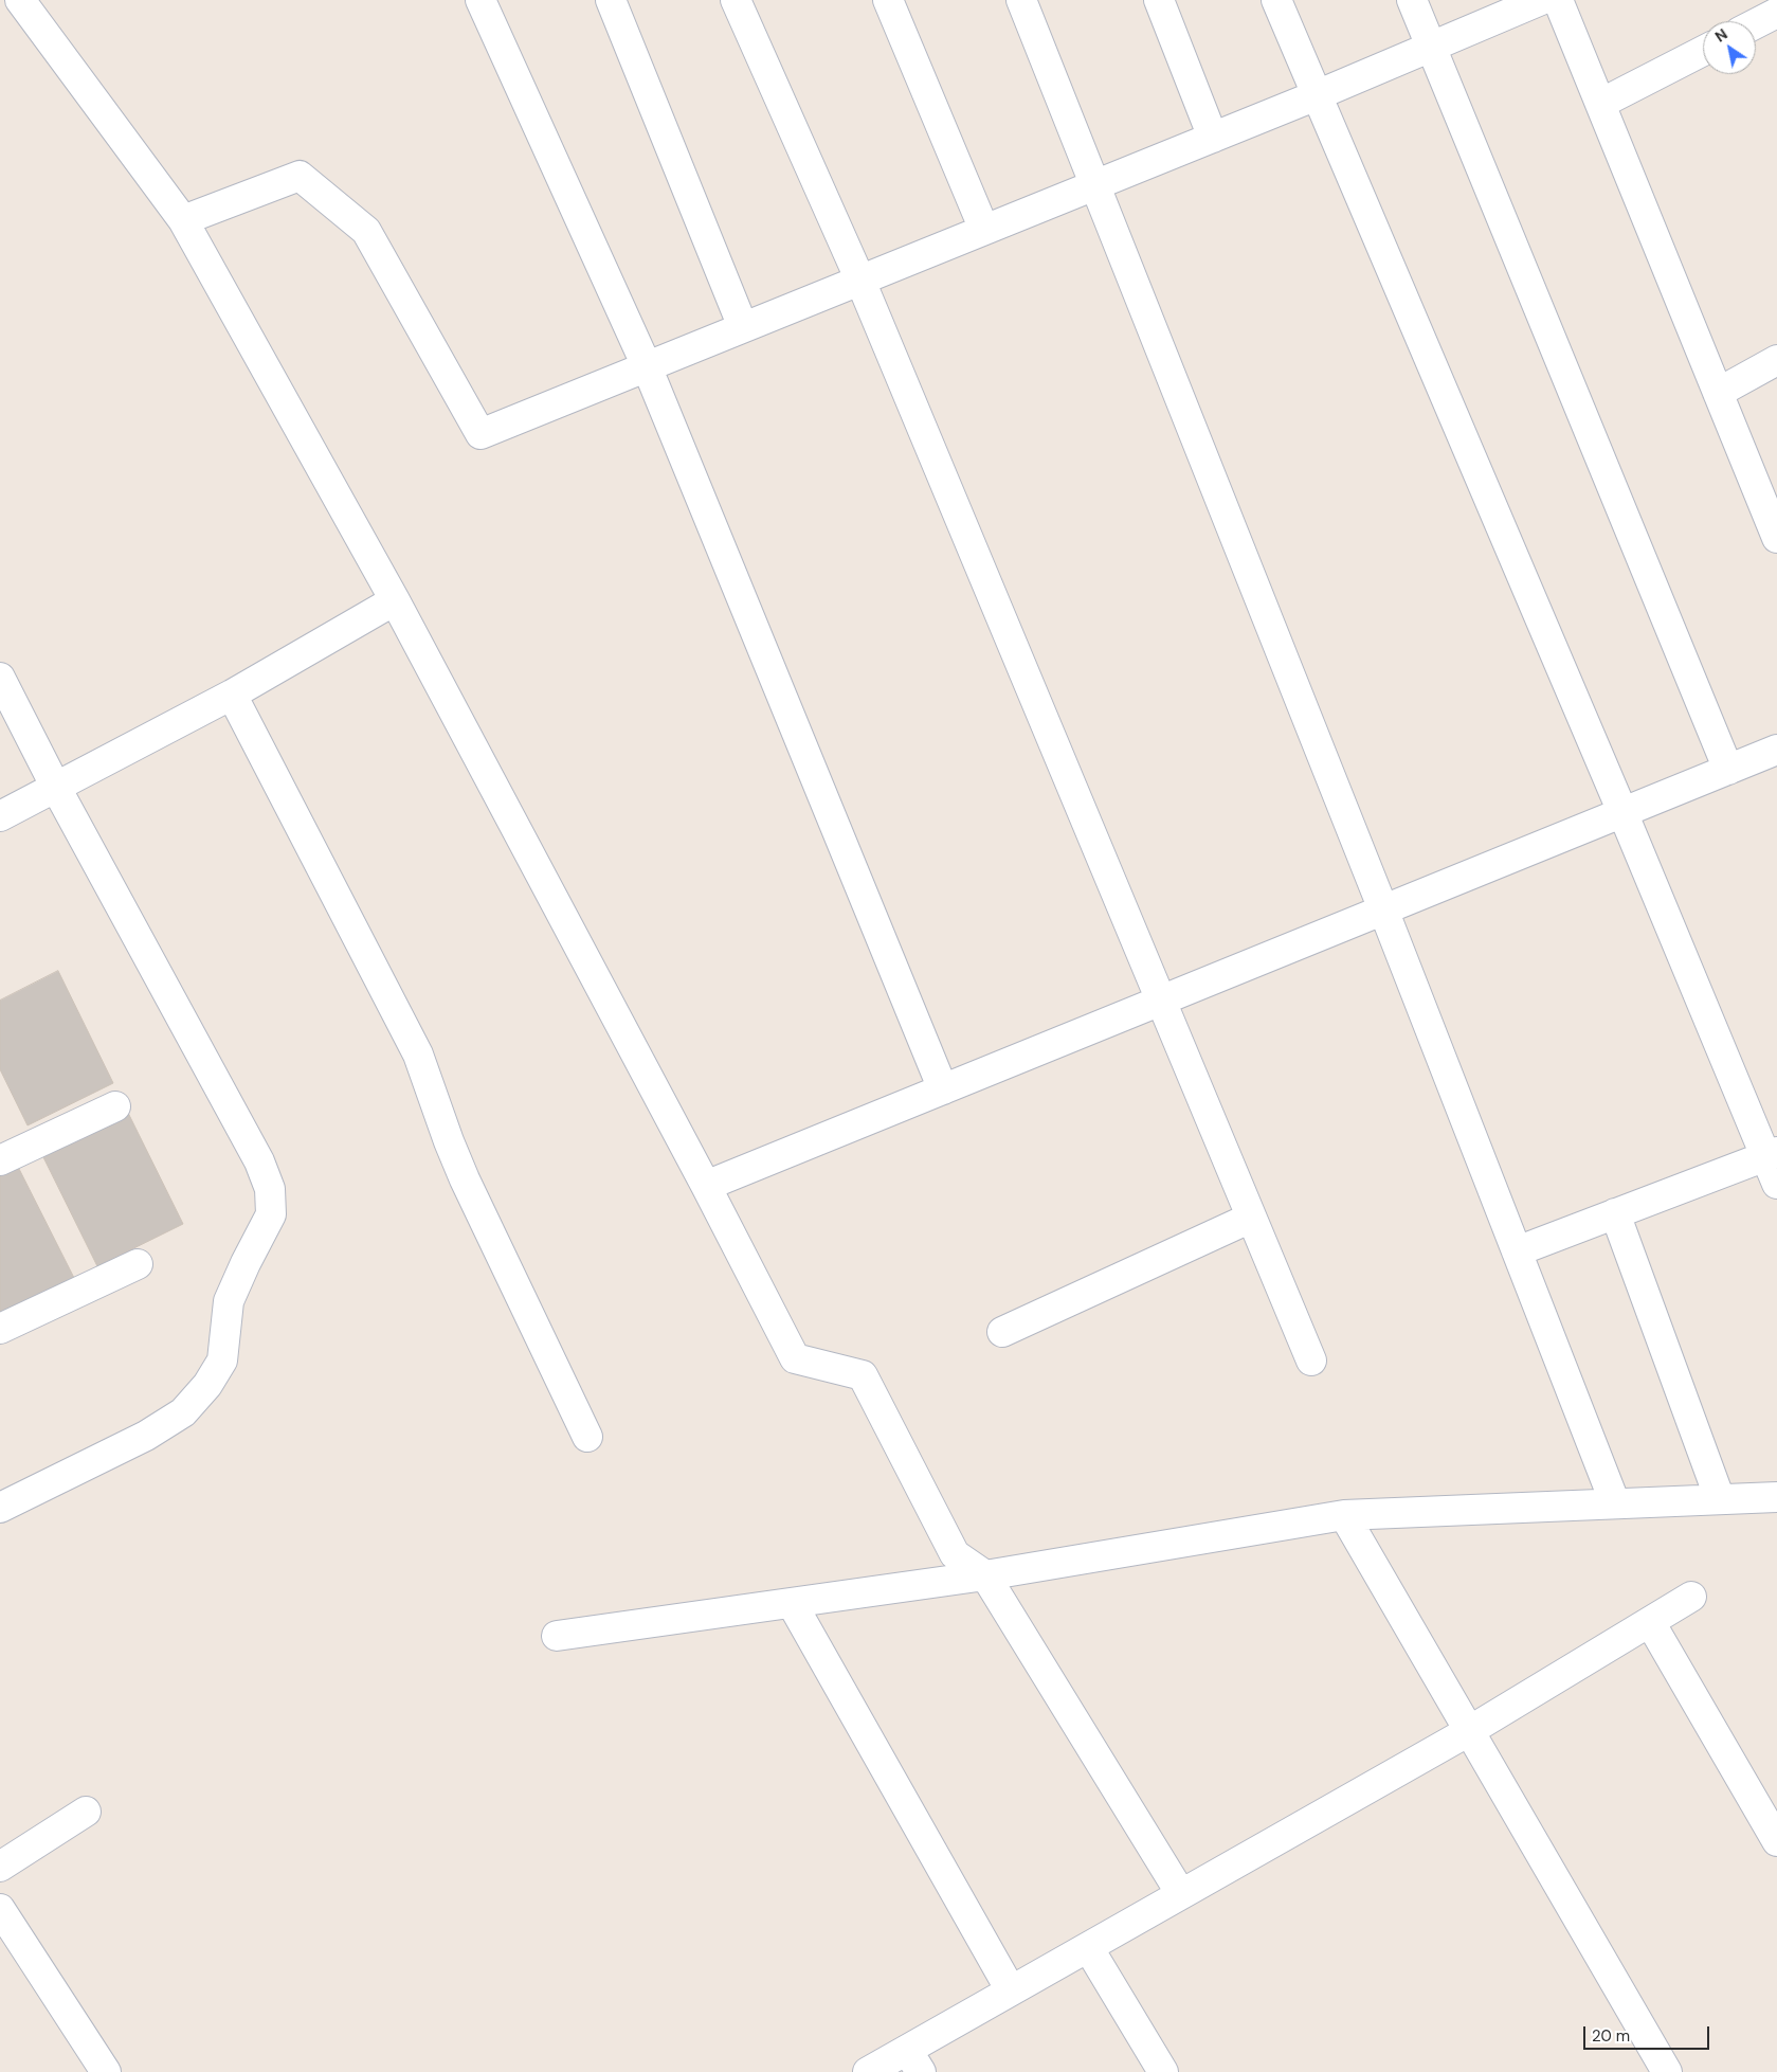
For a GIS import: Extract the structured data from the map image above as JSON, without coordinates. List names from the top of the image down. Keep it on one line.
{"scale_bar":"20 m","north":"top left"}
